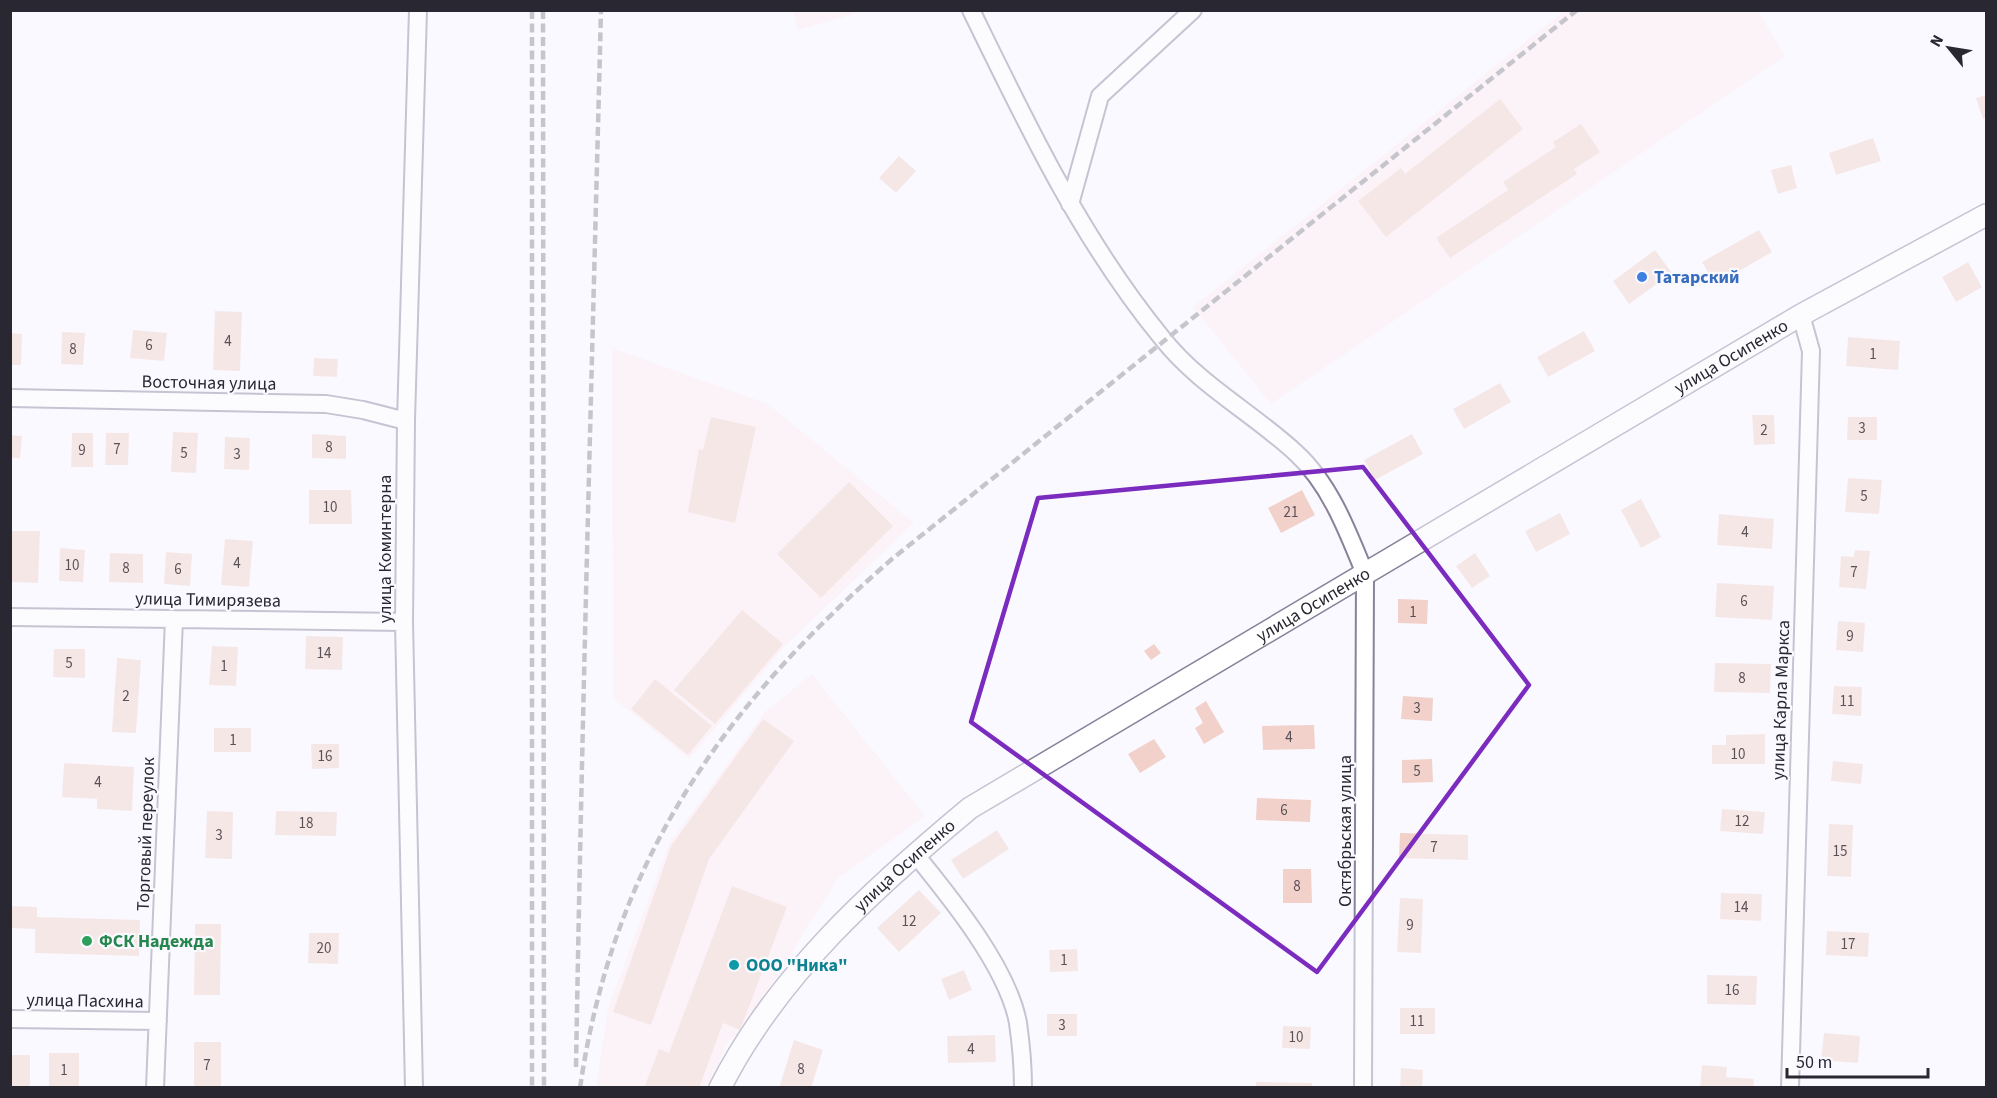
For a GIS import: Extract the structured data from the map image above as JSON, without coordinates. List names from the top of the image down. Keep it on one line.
{"streets":{"street":["улица Осипенко","Восточная улица","улица Коминтерна","улица Тимирязева","улица Карла Маркса","Октябрьская улица","Торговый переулок","улица Пасхина"]},"crossings":[["улица Осипенко","улица Карла Маркса"],["улица Осипенко","Октябрьская улица"],["Восточная улица","улица Коминтерна"],["улица Коминтерна","улица Тимирязева"],["улица Тимирязева","Торговый переулок"],["Торговый переулок","улица Пасхина"]],"places":["Татарский","ФСК Надежда","ООО \"Ника\""],"house_numbers":["4","6","8","1","3","2","8","7","9","5","3","5","10","21","4","4","10","8","6","7","6","1","9","14","5","1","8","2","11","3","4","1","10","16","5","4","6","12","18","3","7","15","8","14","12","9","17","20","1","16","11","3","10","4","7","8","1"],"scale_bar":"50 m","north":"top left"}
